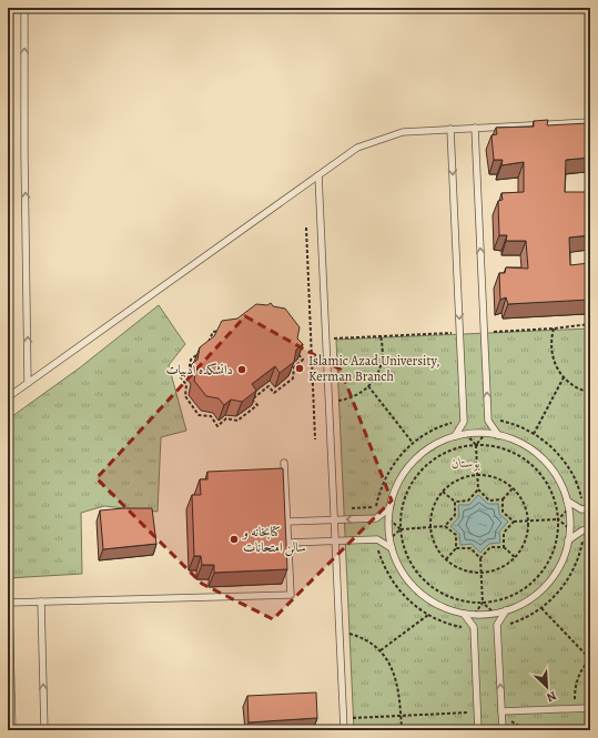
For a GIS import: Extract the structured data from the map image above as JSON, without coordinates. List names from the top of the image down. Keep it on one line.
{"parks":["بوستان"],"places":["Islamic Azad University, Kerman Branch","دانشکده ادبیات","کتابخانه و سالن امتحانات"],"north":"bottom right"}
